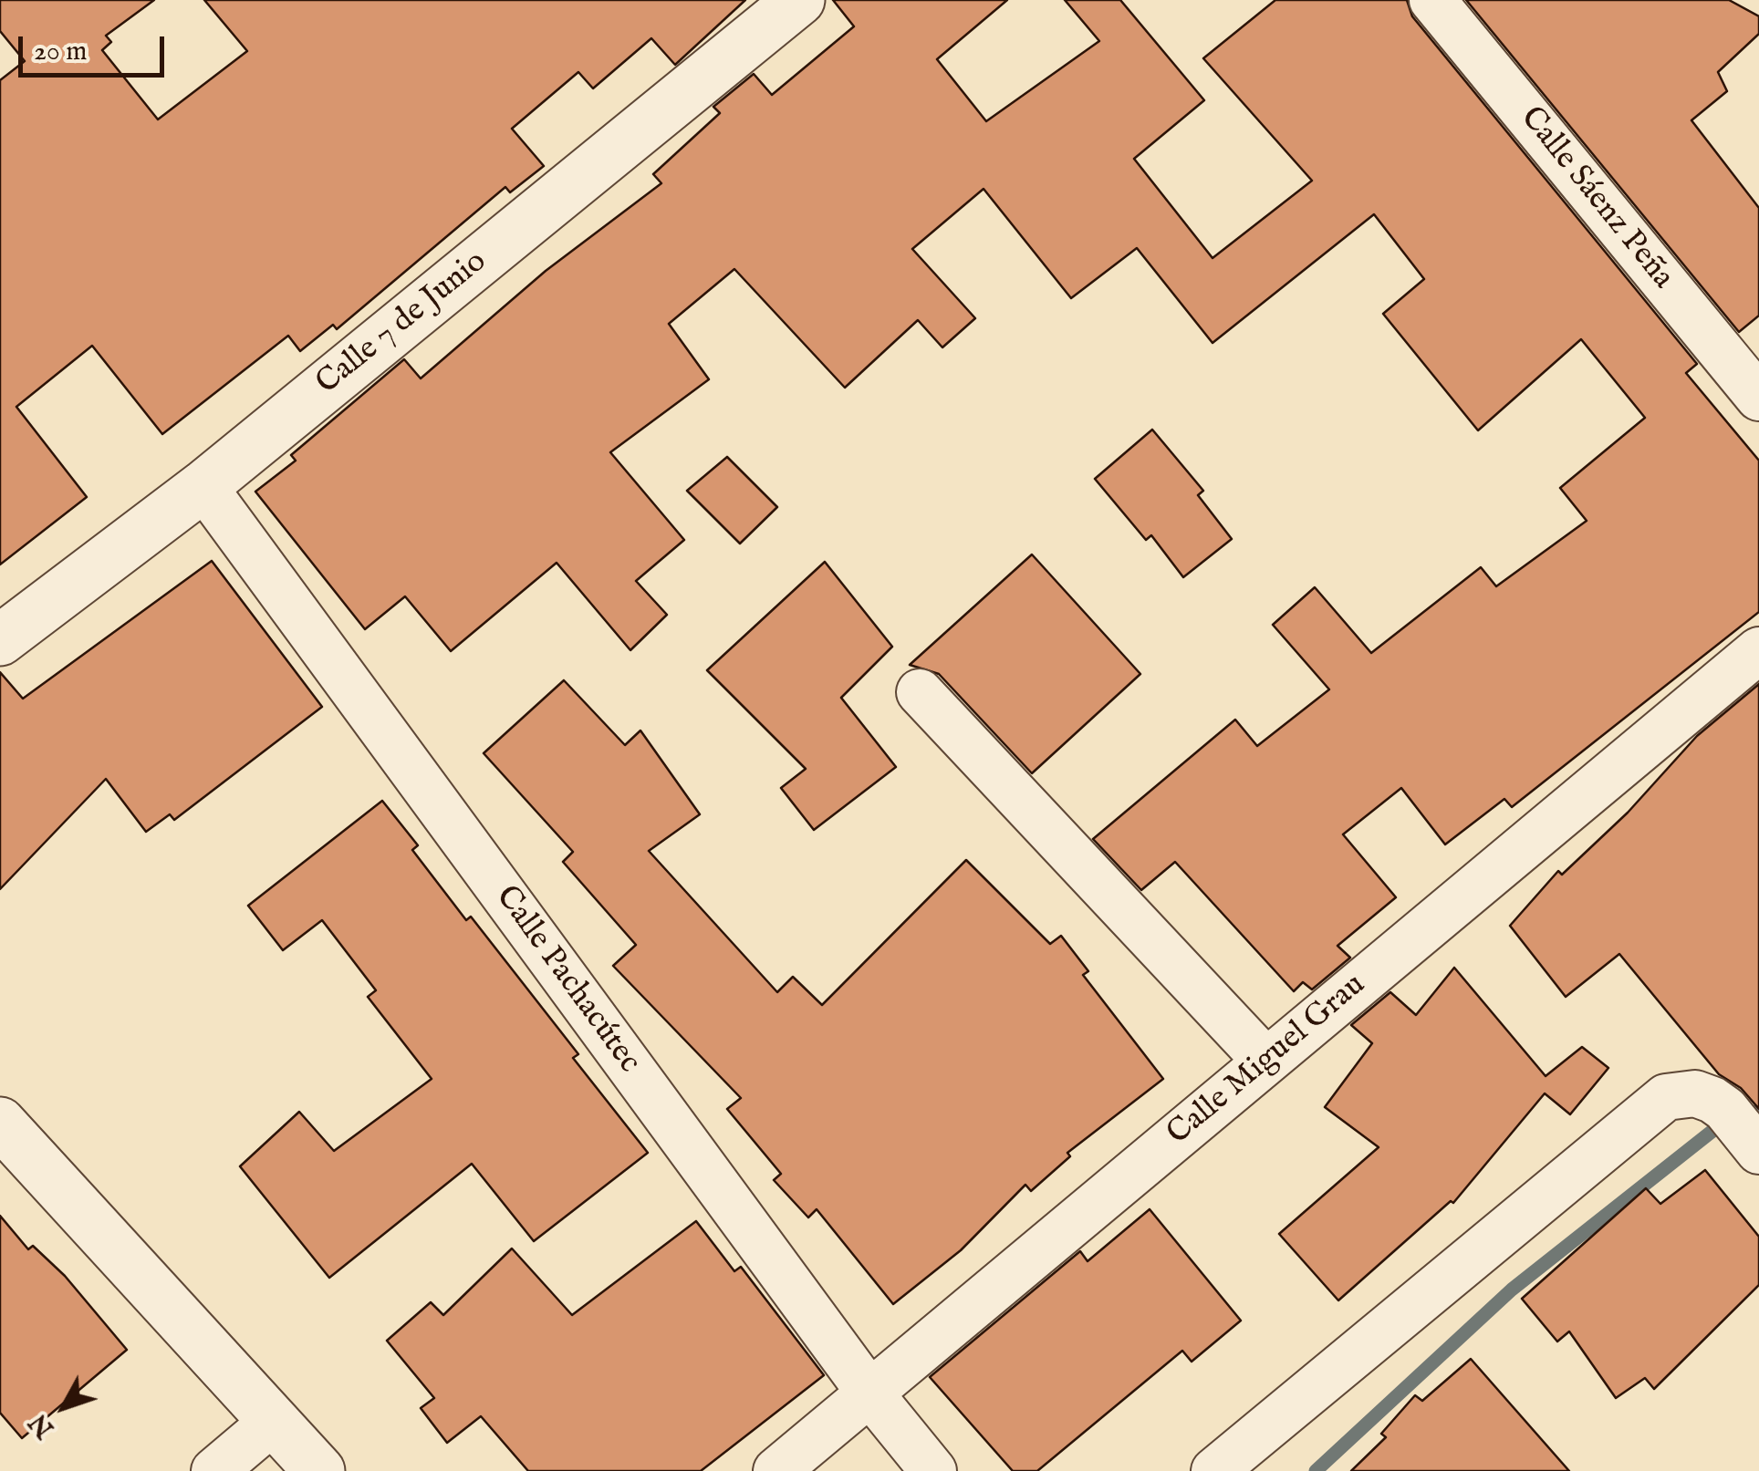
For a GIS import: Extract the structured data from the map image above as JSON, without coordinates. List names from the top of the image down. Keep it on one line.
{"streets":{"street":["Calle Sáenz Peña","Calle 7 de Junio","Calle Pachacútec","Calle Miguel Grau"]},"crossings":[["Calle 7 de Junio","Calle Pachacútec"],["Calle Pachacútec","Calle Miguel Grau"]],"scale_bar":"20 m","north":"bottom left"}
